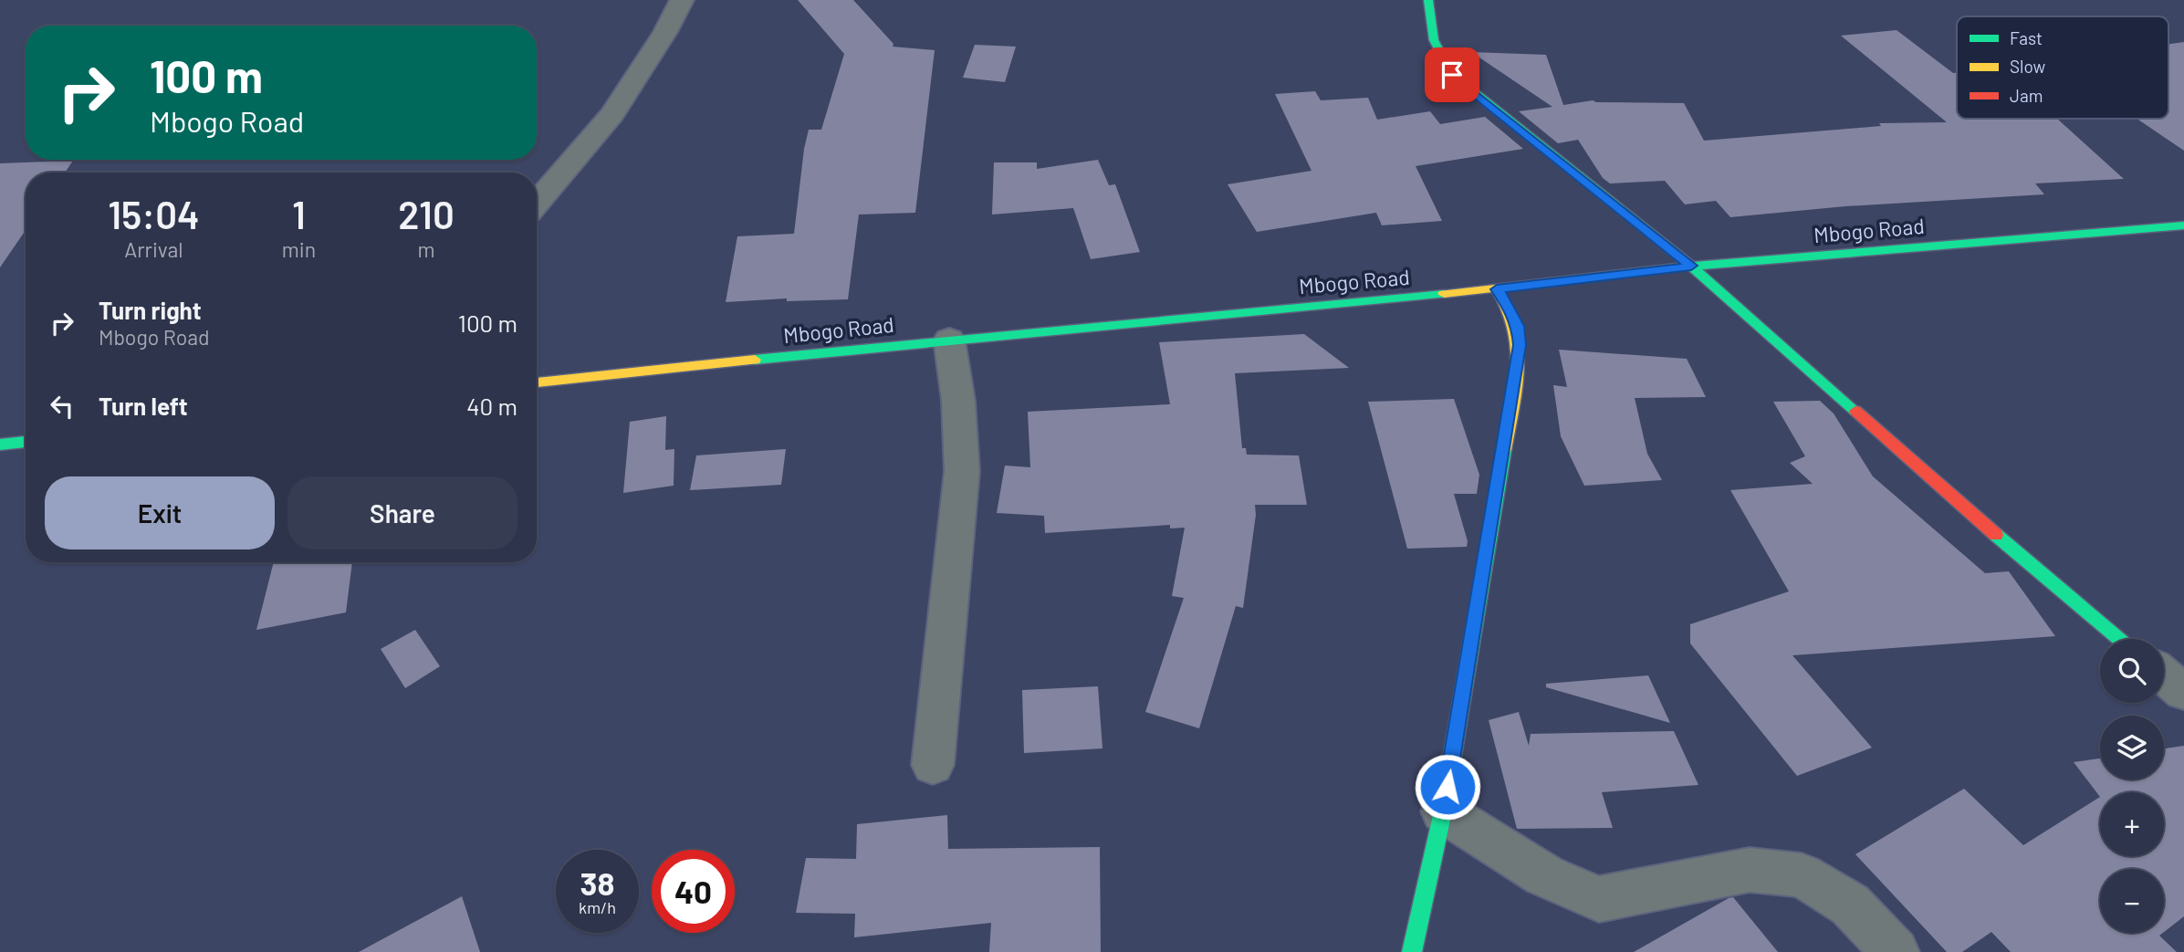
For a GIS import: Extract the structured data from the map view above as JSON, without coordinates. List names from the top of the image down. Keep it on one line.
{"streets":{"street":["Mbogo Road"]},"legend":["Fast","Slow","Jam"],"page":{"turn":["100 m","Mbogo Road"],"eta":["15:04","Arrival","1","min","210","m"],"list":[{"name":"Turn right","note":"Mbogo Road","value":"100 m"},{"name":"Turn left","value":"40 m"}],"buttons":["Exit","Share"],"map_buttons":["+","−"],"speed":"38 km/h","limit":"40"}}
